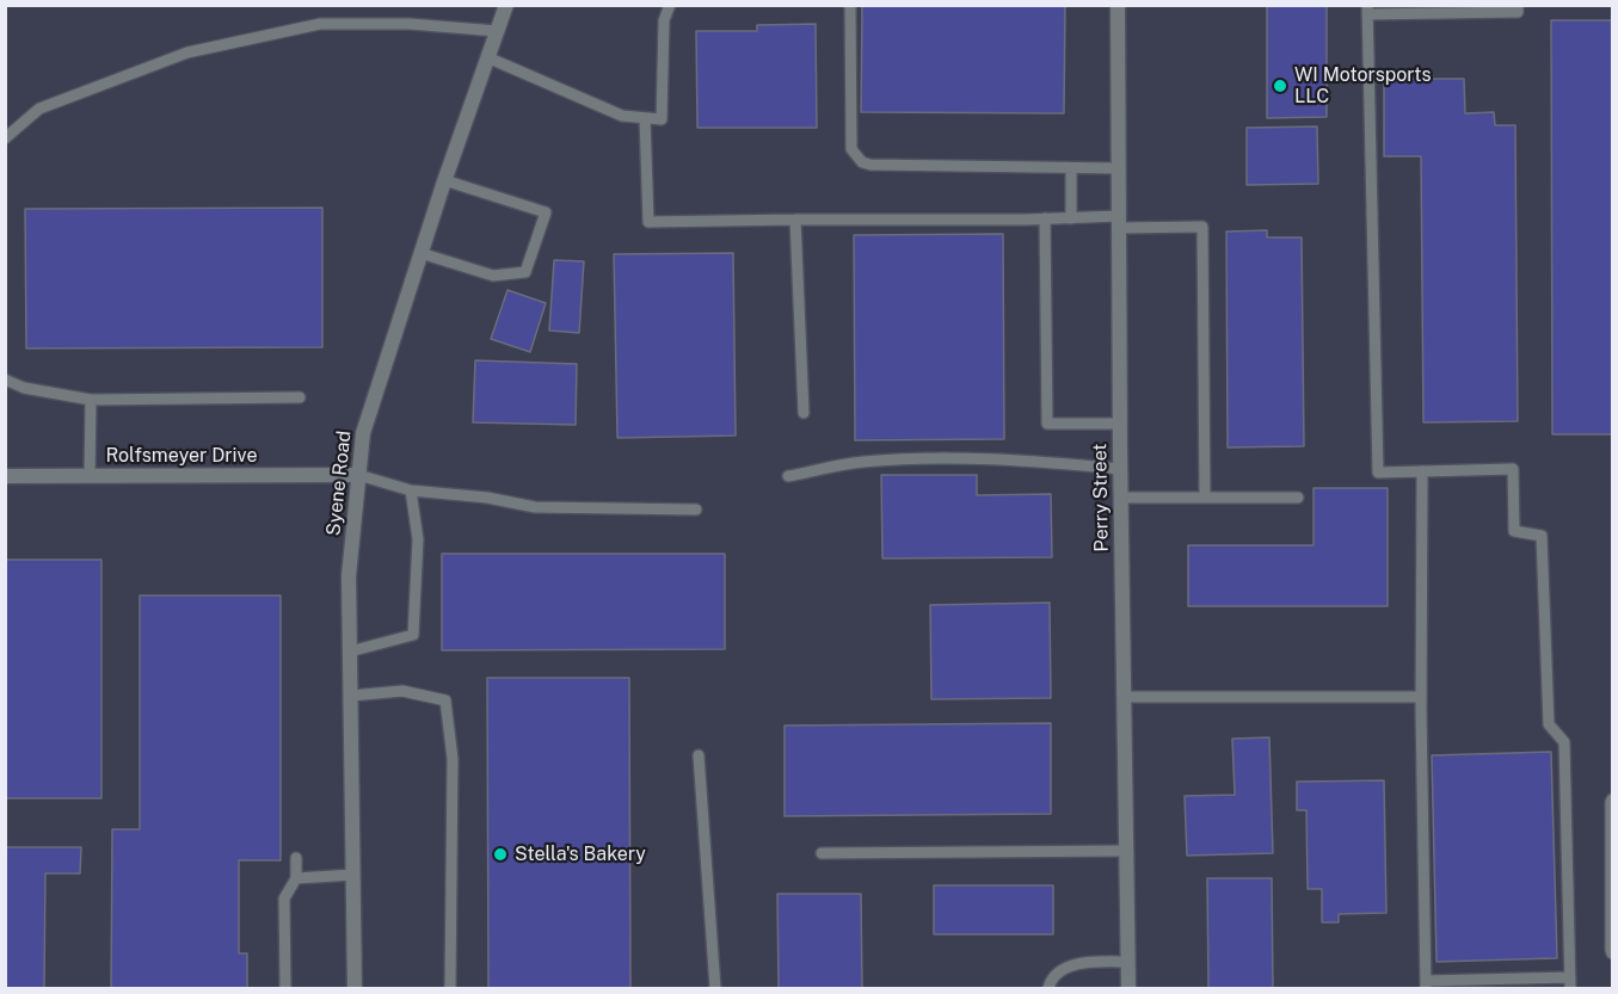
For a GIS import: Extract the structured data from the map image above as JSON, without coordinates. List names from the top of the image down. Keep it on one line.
{"streets":{"street":["Rolfsmeyer Drive","Syene Road","Perry Street"]},"crossings":[["Rolfsmeyer Drive","Syene Road"]],"places":["WI Motorsports LLC","Stella's Bakery"]}
